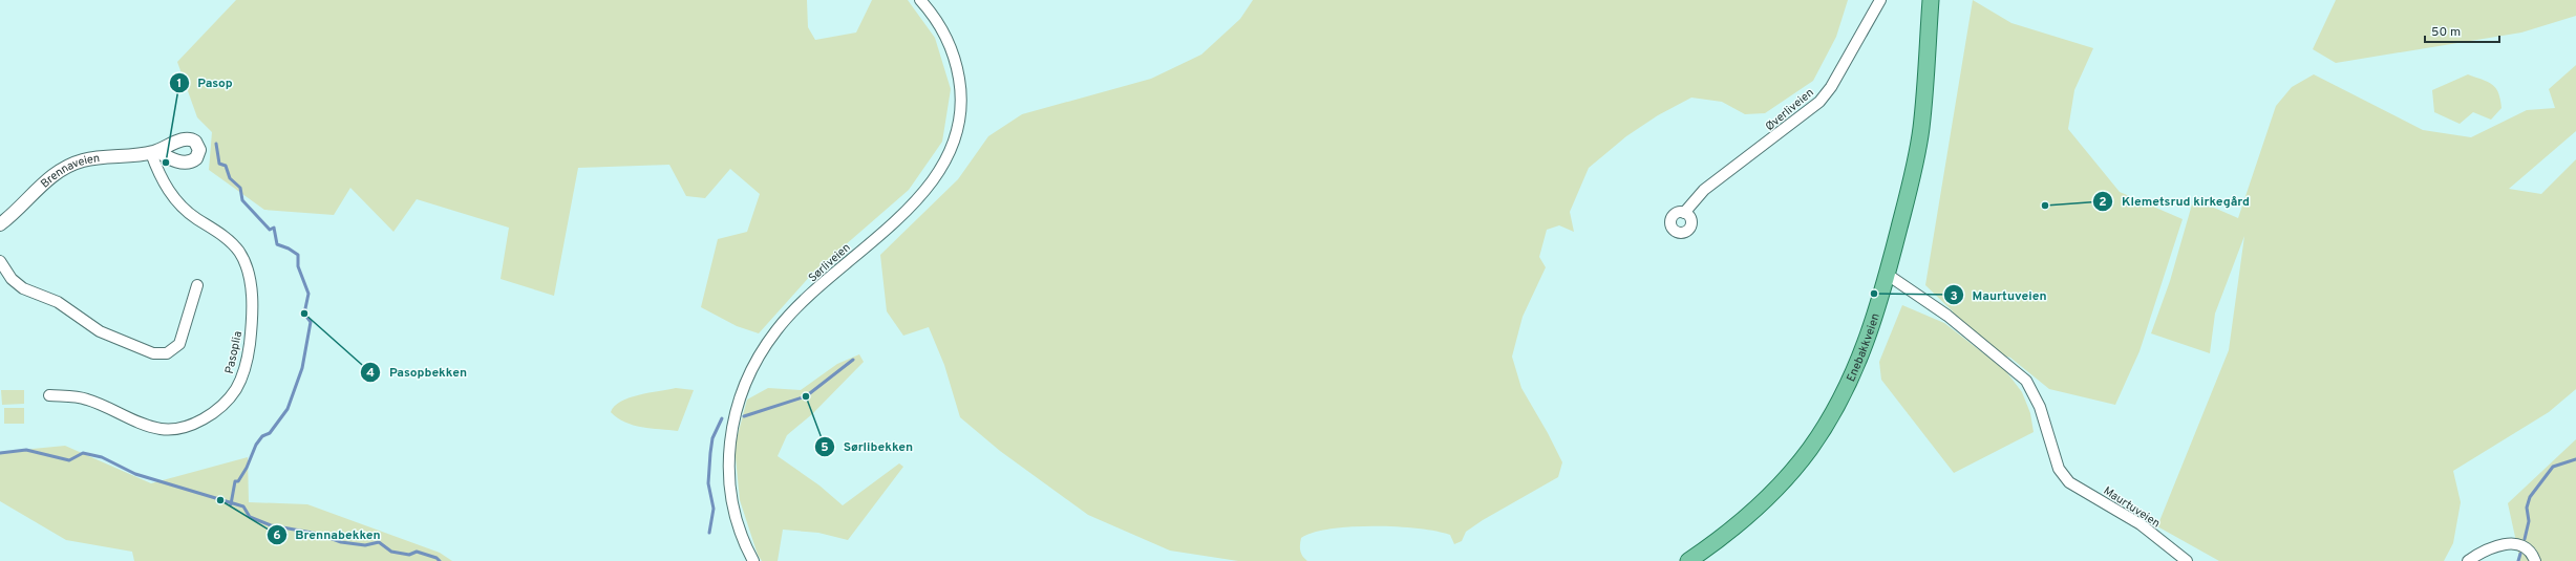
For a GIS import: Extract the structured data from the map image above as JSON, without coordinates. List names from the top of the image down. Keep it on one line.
{"streets":{"main road":["Enebakkveien"],"street":["Øverliveien","Brennaveien","Sørliveien","Pasoplia","Maurtuveien"]},"crossings":[["Brennaveien","Pasoplia"],["Enebakkveien","Maurtuveien"]],"places":["Pasop","Klemetsrud kirkegård","Maurtuveien","Pasopbekken","Sørlibekken","Brennabekken"],"scale_bar":"50 m"}
